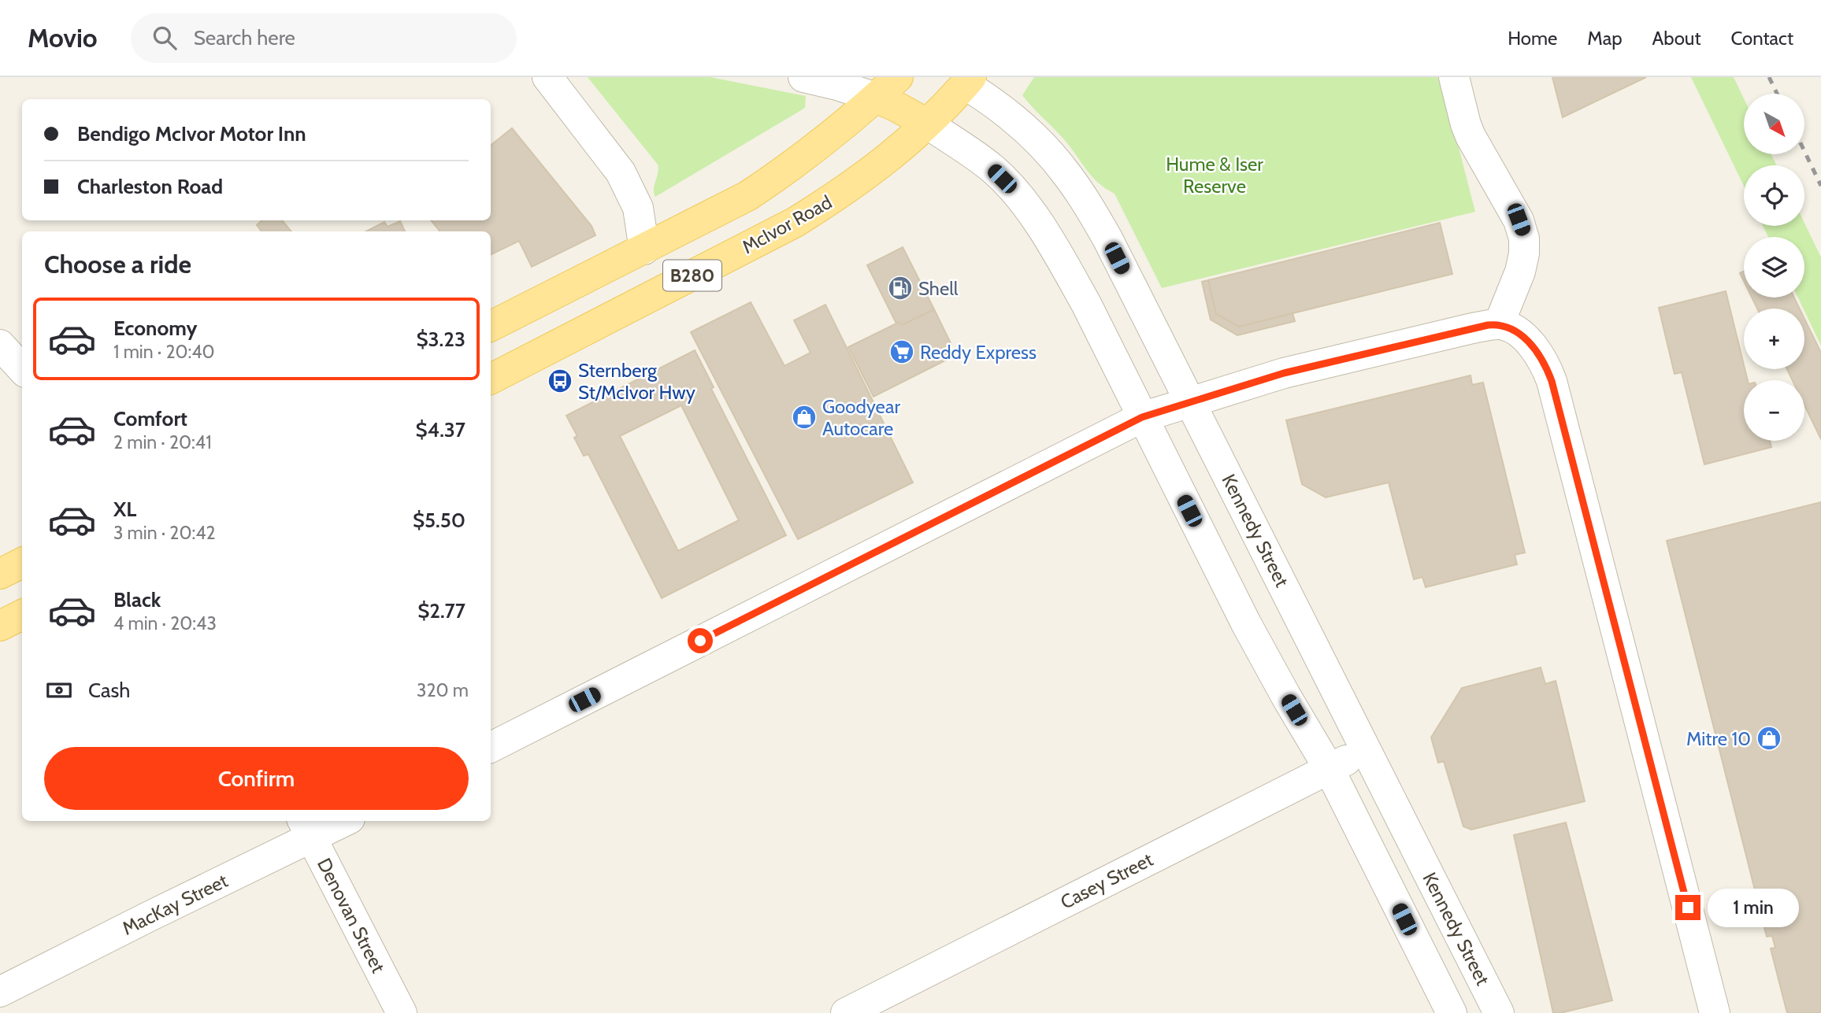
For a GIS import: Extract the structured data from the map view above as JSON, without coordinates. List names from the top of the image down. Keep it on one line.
{"streets":{"main road":["McIvor Road","B280"],"street":["Kennedy Street","Casey Street","MacKay Street","Denovan Street"]},"crossings":[["McIvor Road","Kennedy Street"],["Kennedy Street","Casey Street"],["MacKay Street","Denovan Street"]],"parks":["Hume & Iser Reserve"],"places":{"fuel station":["Shell"],"supermarket":["Reddy Express"],"bus stop":["Sternberg St/McIvor Hwy"],"shop":["Goodyear Autocare","Mitre 10"]},"north":"bottom right","page":{"header":"Movio","search":"Search here","nav":["Home","Map","About","Contact"],"map_buttons":["+","−"],"banner":["Bendigo McIvor Motor Inn","Charleston Road"],"heading":"Choose a ride","list":[{"name":"Economy","note":"1 min · 20:40","value":"$3.23"},{"name":"Comfort","note":"2 min · 20:41","value":"$4.37"},{"name":"XL","note":"3 min · 20:42","value":"$5.50"},{"name":"Black","note":"4 min · 20:43","value":"$2.77"}],"pay":["Cash","320 m"],"buttons":"Confirm","bubble":"1 min"}}
